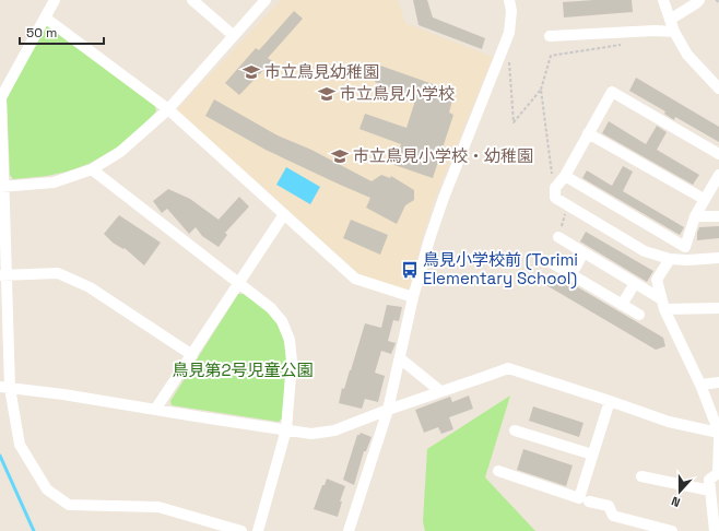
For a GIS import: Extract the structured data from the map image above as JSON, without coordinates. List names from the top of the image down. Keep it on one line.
{"parks":["鳥見第2号児童公園"],"places":{"school or university":["市立鳥見幼稚園","市立鳥見小学校","市立鳥見小学校・幼稚園"],"bus stop":["鳥見小学校前 (Torimi Elementary School)"]},"scale_bar":"50 m","north":"bottom"}
